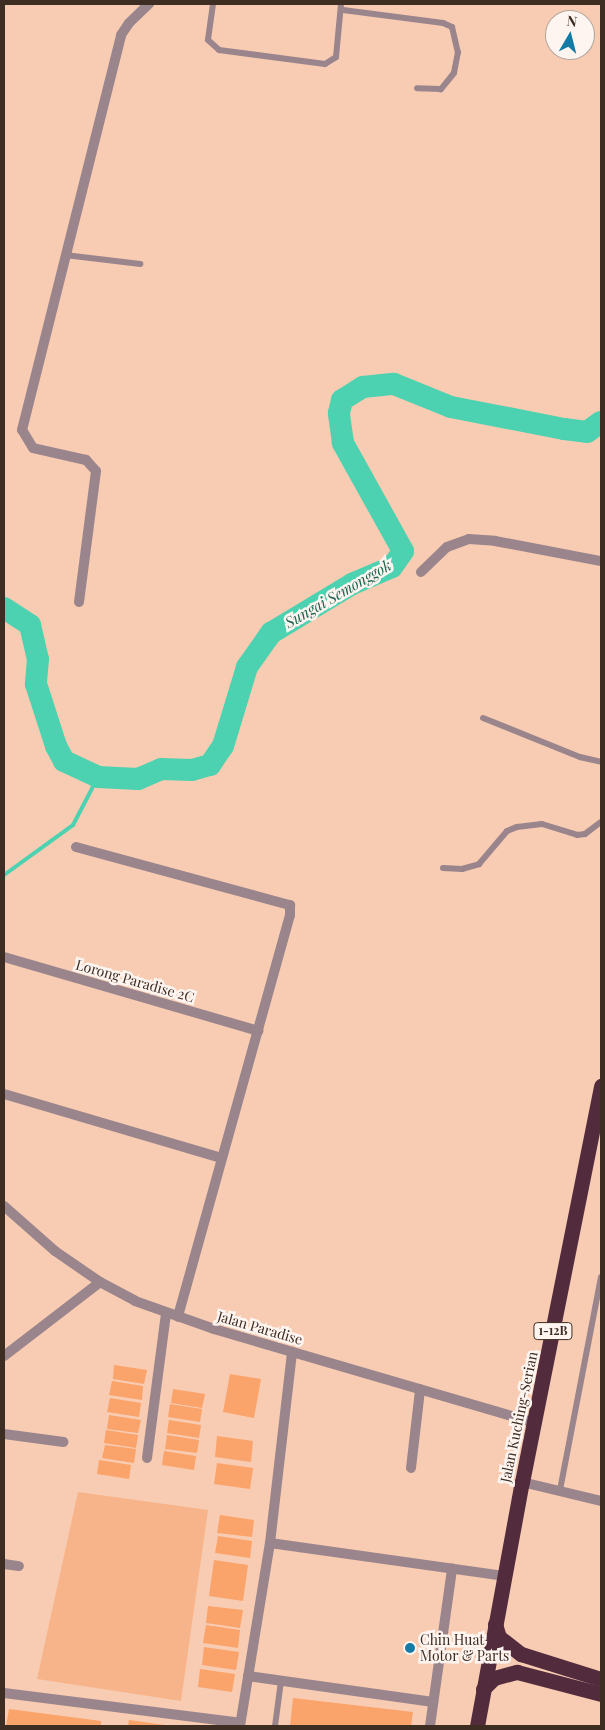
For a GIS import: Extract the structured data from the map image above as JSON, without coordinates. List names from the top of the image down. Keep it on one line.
{"streets":{"highway":["1-12B","Jalan Kuching-Serian"],"street":["Lorong Paradise 2C","Jalan Paradise"]},"crossings":[["Jalan Paradise","Jalan Kuching-Serian"]],"water":["Sungai Semonggok"],"places":["Chin Huat Motor & Parts"],"north":"top"}
